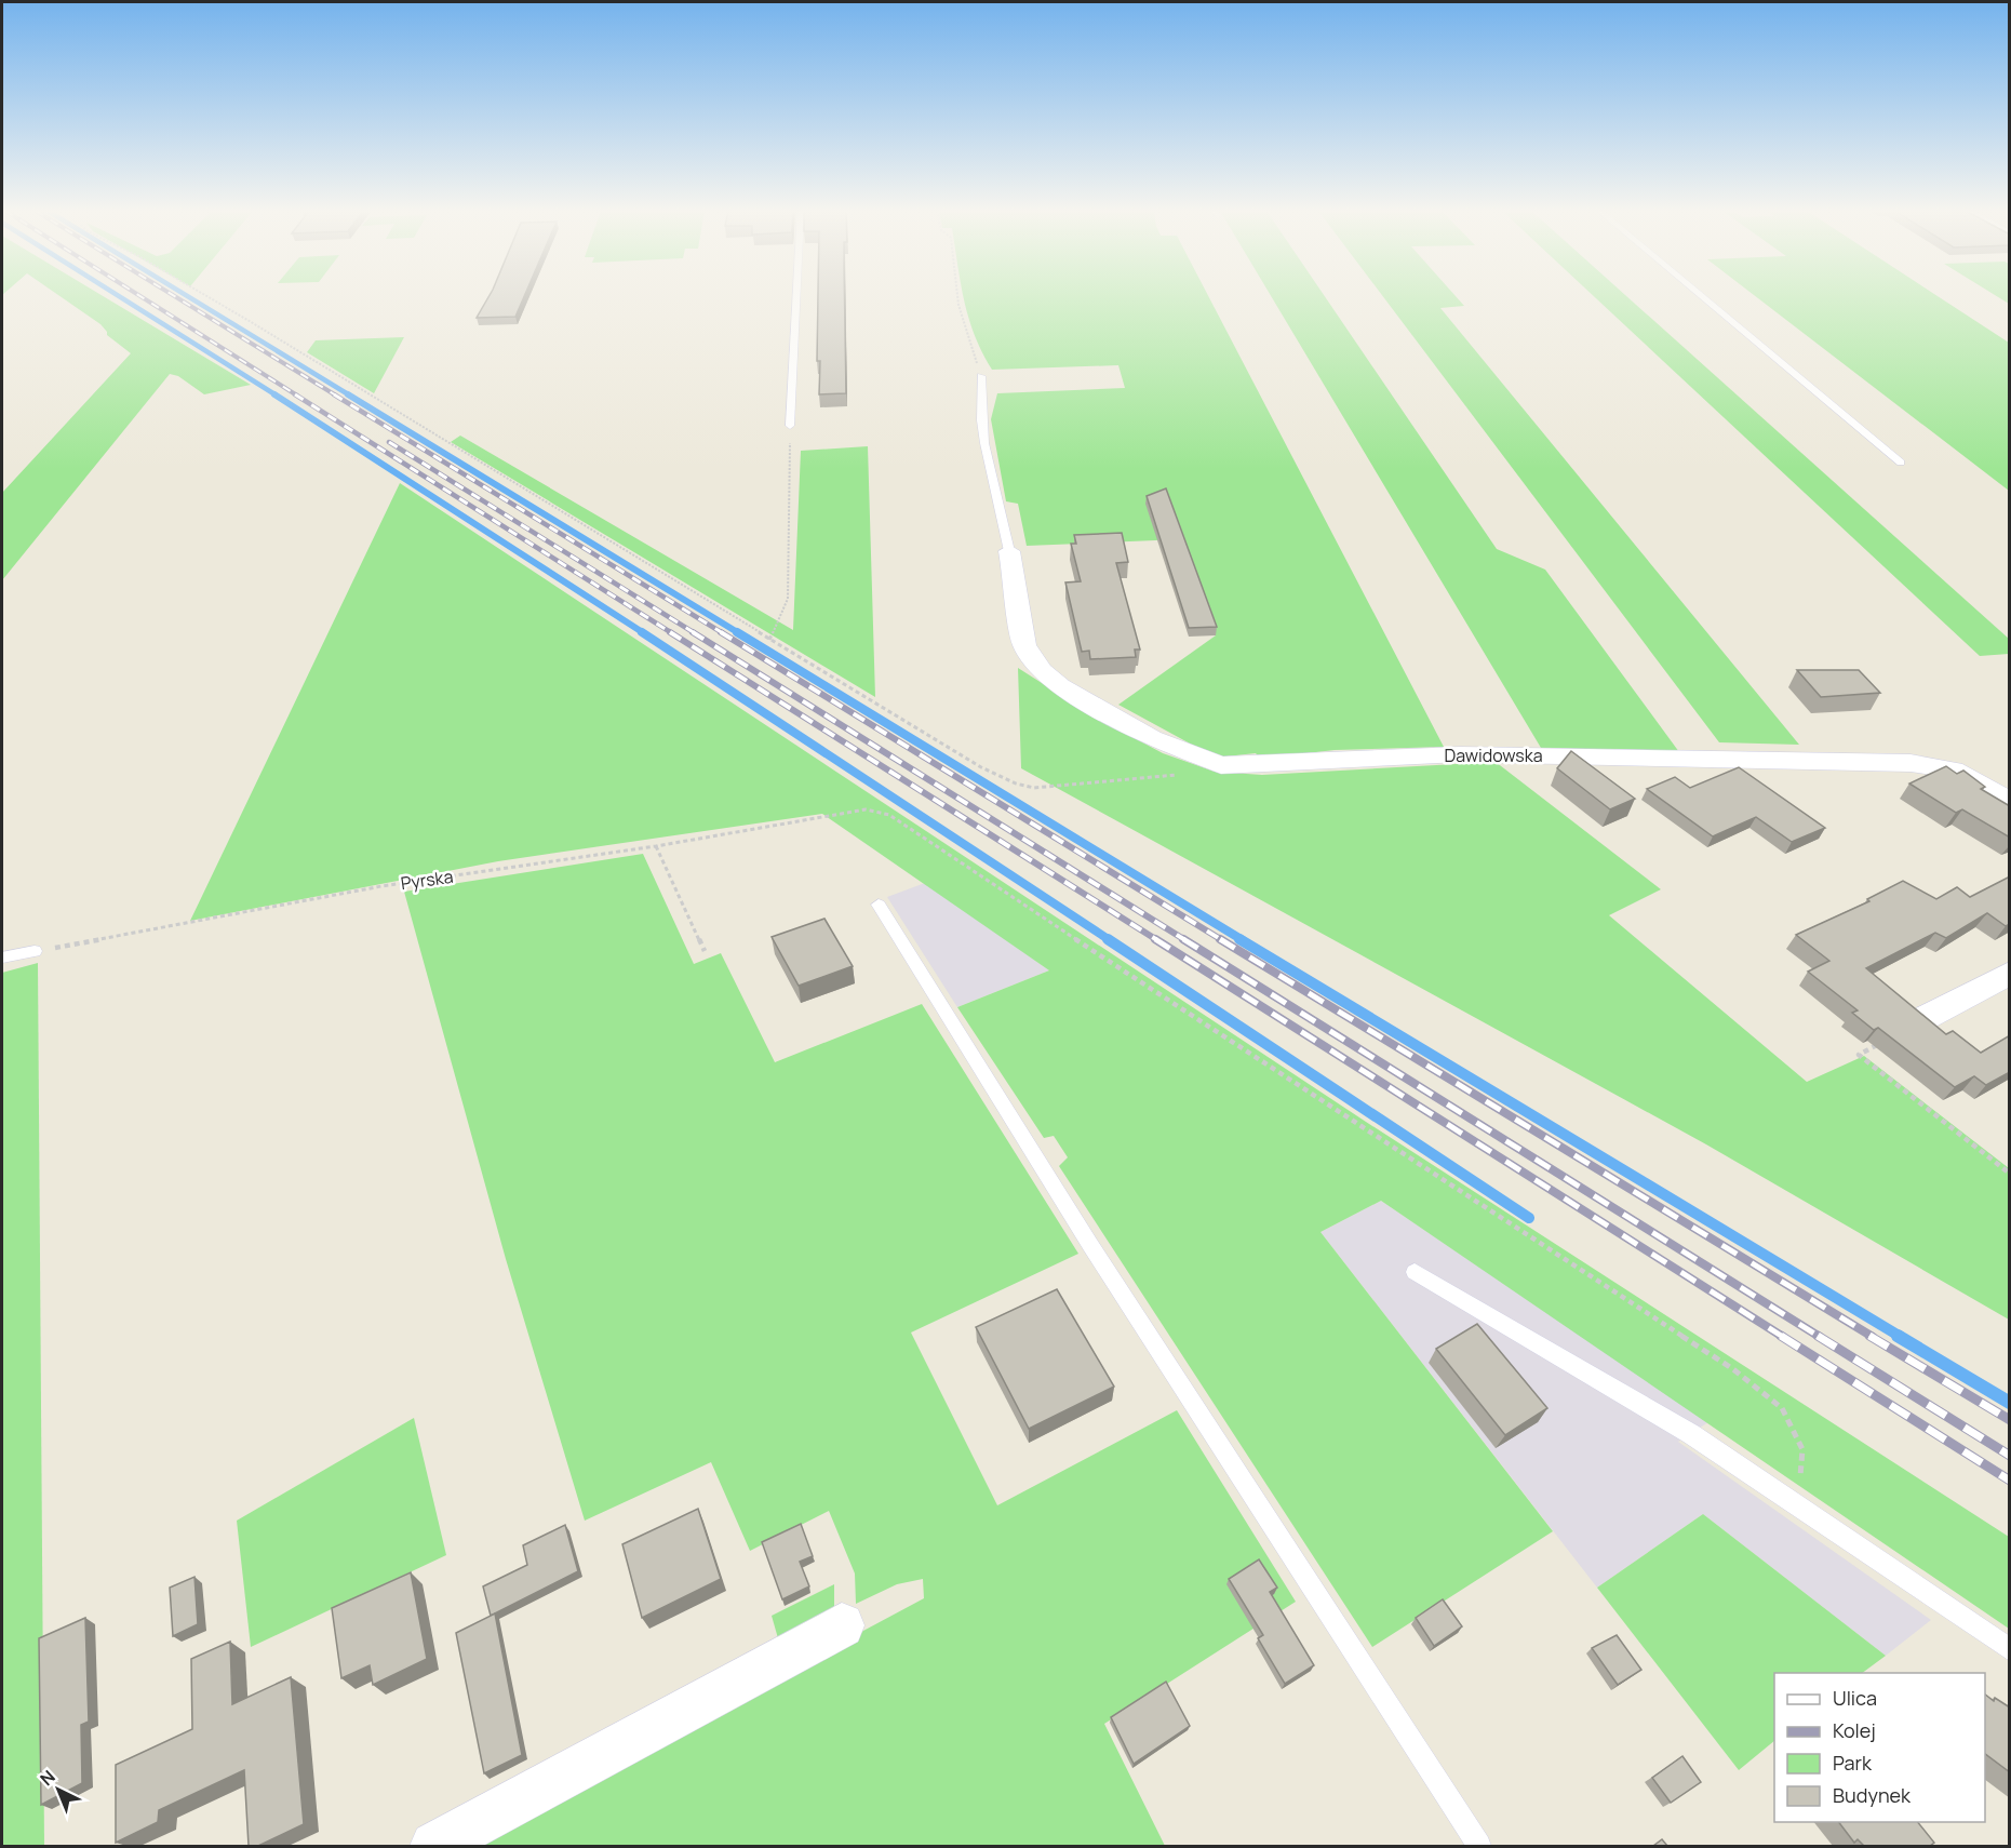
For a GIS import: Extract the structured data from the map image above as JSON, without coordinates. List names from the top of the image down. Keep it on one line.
{"streets":{"street":["Dawidowska"],"path":["Pyrska"]},"legend":["Ulica","Kolej","Park","Budynek"],"north":"top left"}
